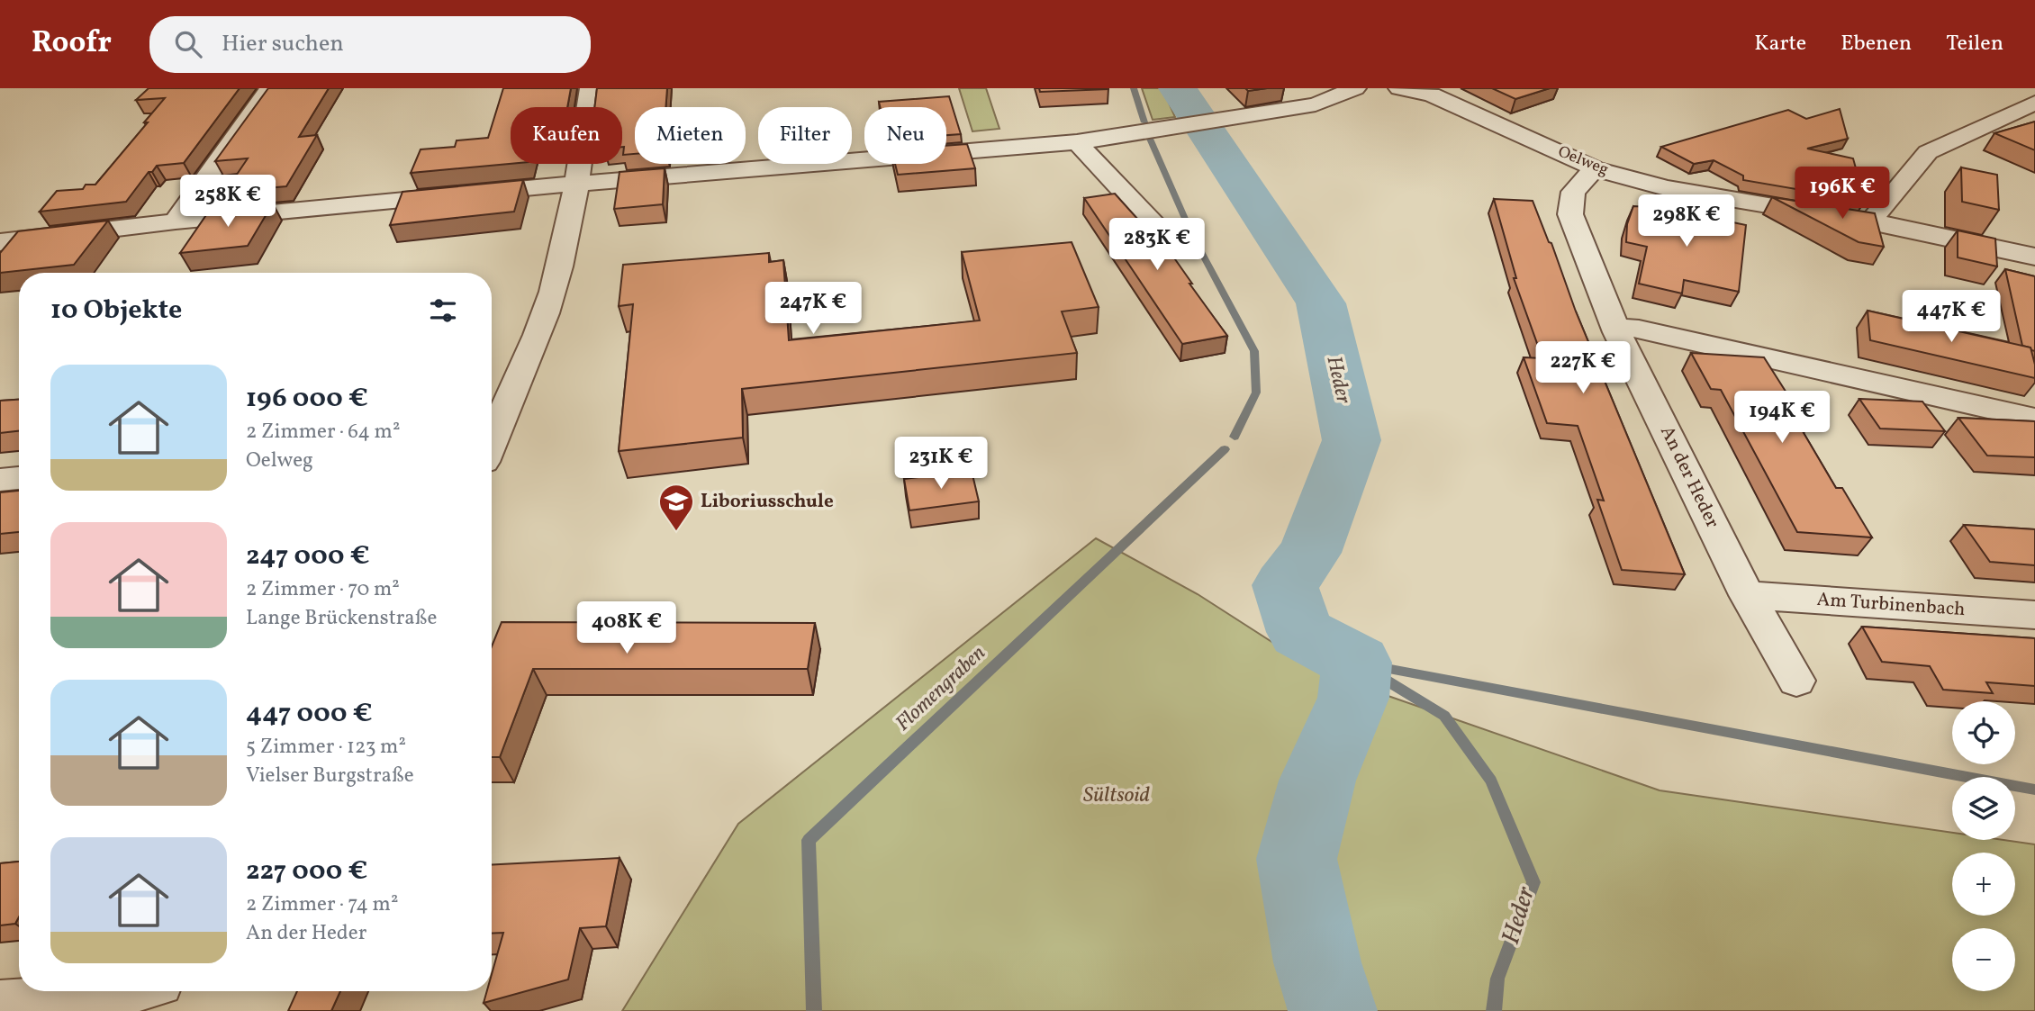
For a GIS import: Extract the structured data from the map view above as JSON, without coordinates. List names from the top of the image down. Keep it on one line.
{"streets":{"street":["Oelweg","An der Heder","Am Turbinenbach"]},"crossings":[["Oelweg","An der Heder"],["An der Heder","Am Turbinenbach"]],"water":["Heder","Flomengraben"],"parks":["Sültsoid"],"places":{"school or university":["Liboriusschule"]},"page":{"header":"Roofr","search":"Hier suchen","nav":["Karte","Ebenen","Teilen"],"chip":["Kaufen","Mieten","Filter","Neu"],"price":["196K €","258K €","298K €","283K €","247K €","447K €","227K €","194K €","231K €","408K €"],"heading":"10 Objekte","list":[{"name":"196 000 €","note":"2 Zimmer · 64 m² · Oelweg"},{"name":"247 000 €","note":"2 Zimmer · 70 m² · Lange Brückenstraße"},{"name":"447 000 €","note":"5 Zimmer · 123 m² · Vielser Burgstraße"},{"name":"227 000 €","note":"2 Zimmer · 74 m² · An der Heder"}],"map_buttons":["+","−"]}}
